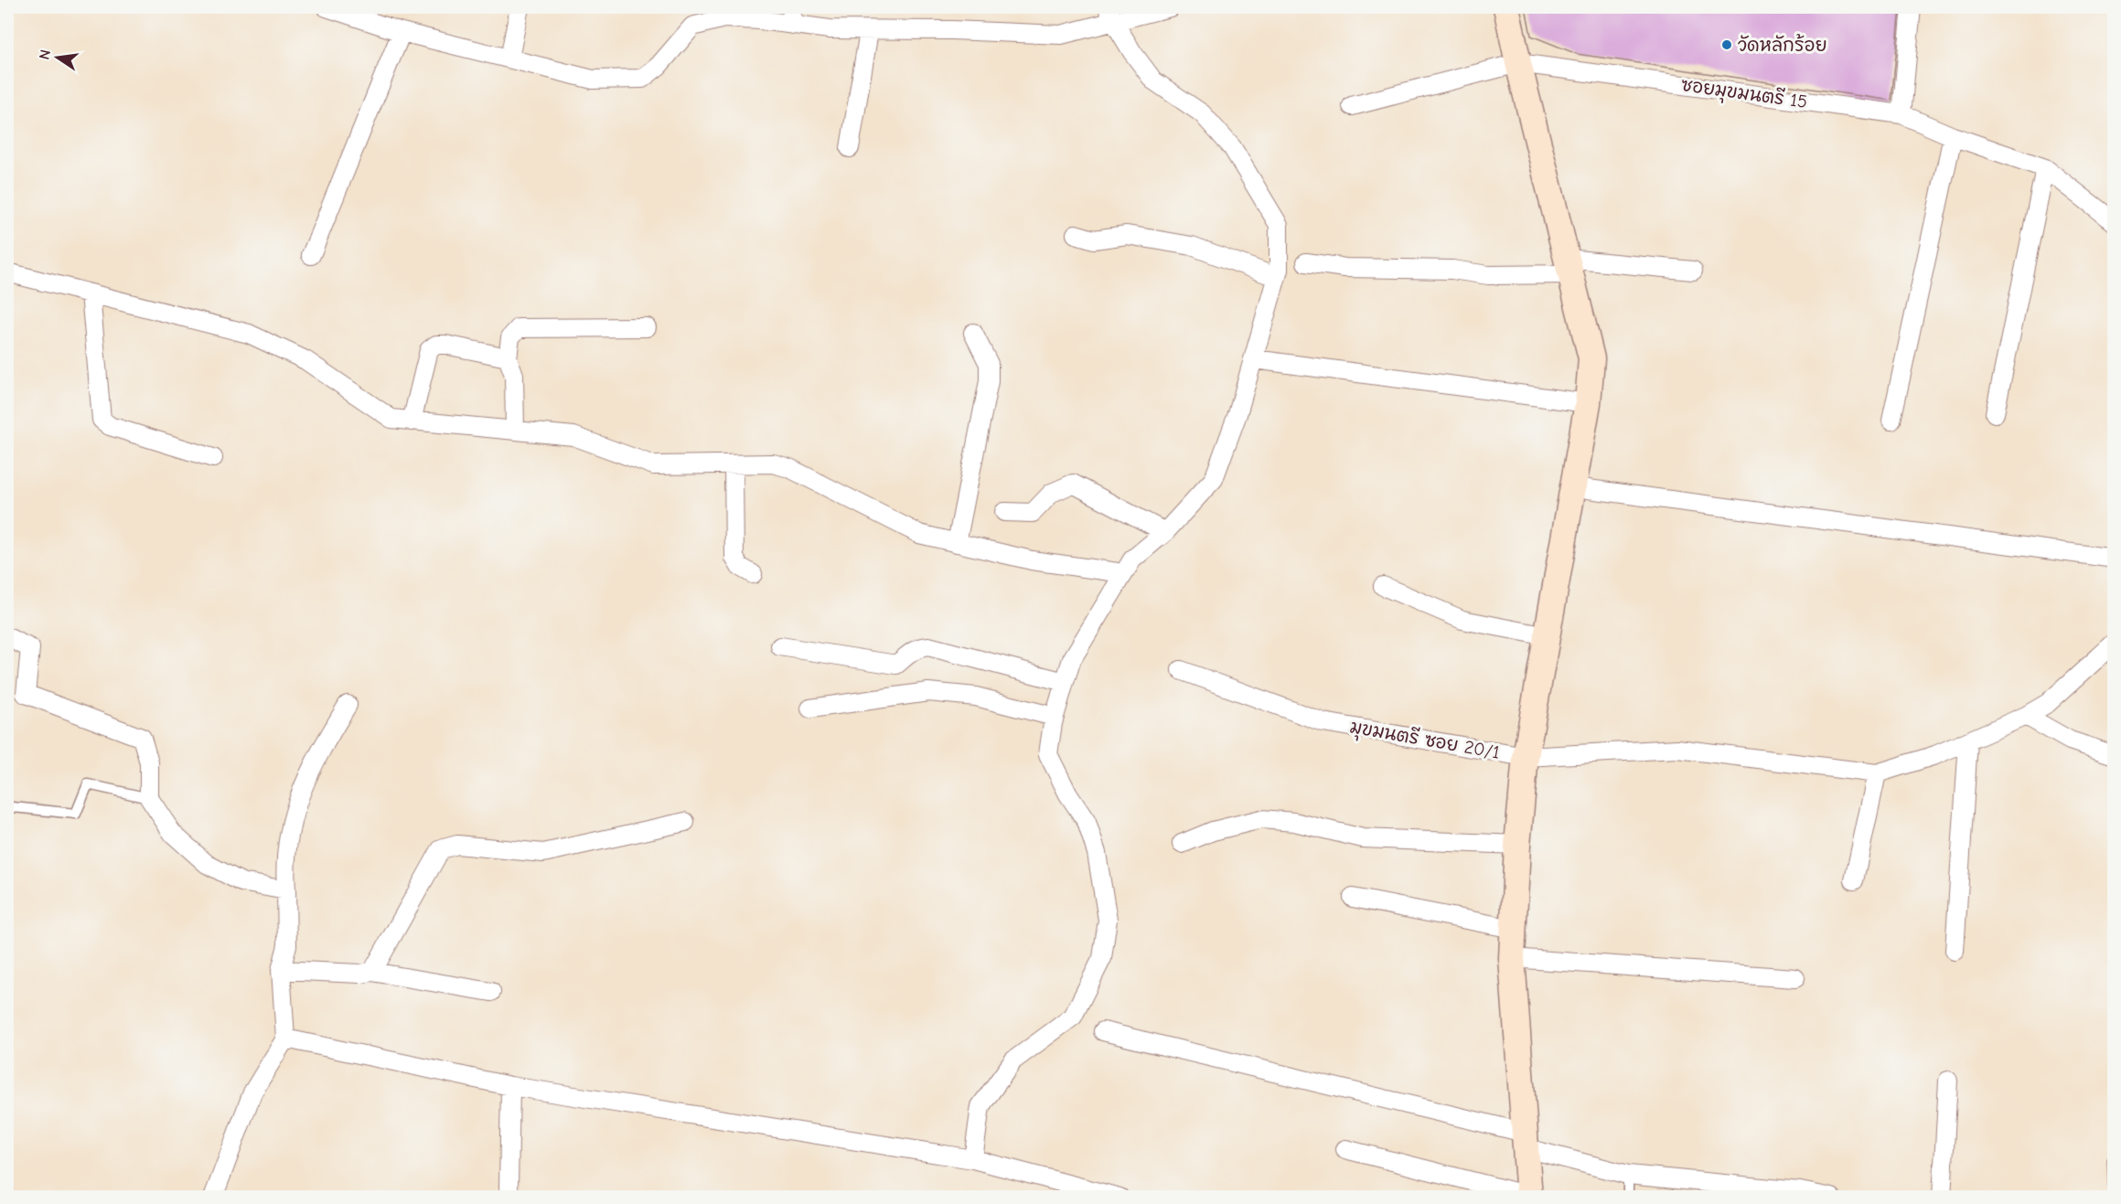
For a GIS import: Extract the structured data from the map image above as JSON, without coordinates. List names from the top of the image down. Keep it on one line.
{"streets":{"street":["ซอยมุขมนตรี 15","มุขมนตรี ซอย 20/1"]},"places":["วัดหลักร้อย"],"north":"left"}
